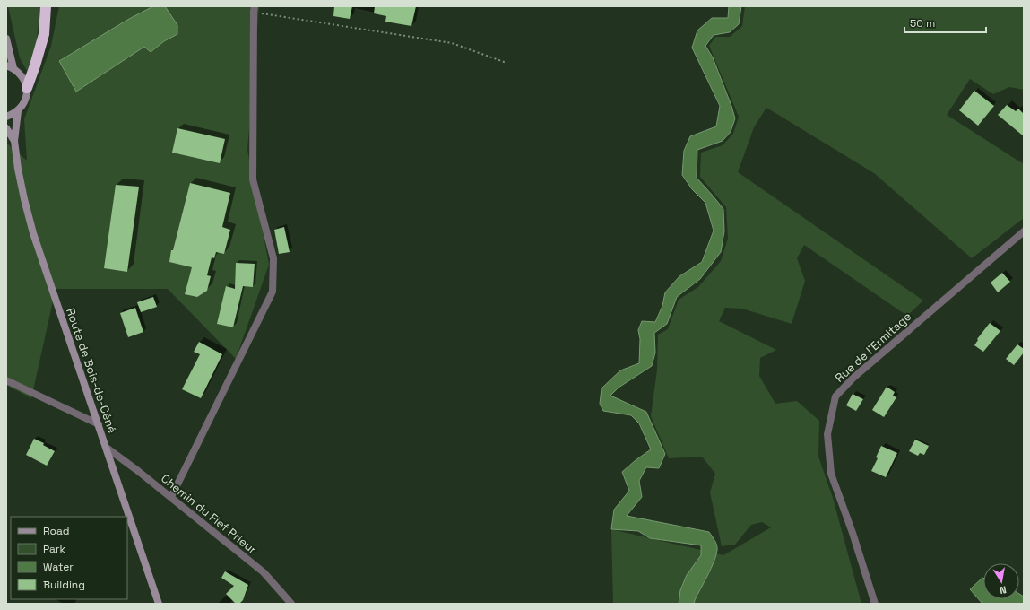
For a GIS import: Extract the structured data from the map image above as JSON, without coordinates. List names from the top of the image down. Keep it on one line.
{"streets":{"street":["Rue de l'Ermitage","Route de Bois-de-Céné","Chemin du Fief Prieur"]},"crossings":[["Route de Bois-de-Céné","Chemin du Fief Prieur"]],"legend":["Road","Park","Water","Building"],"scale_bar":"50 m","north":"bottom"}
